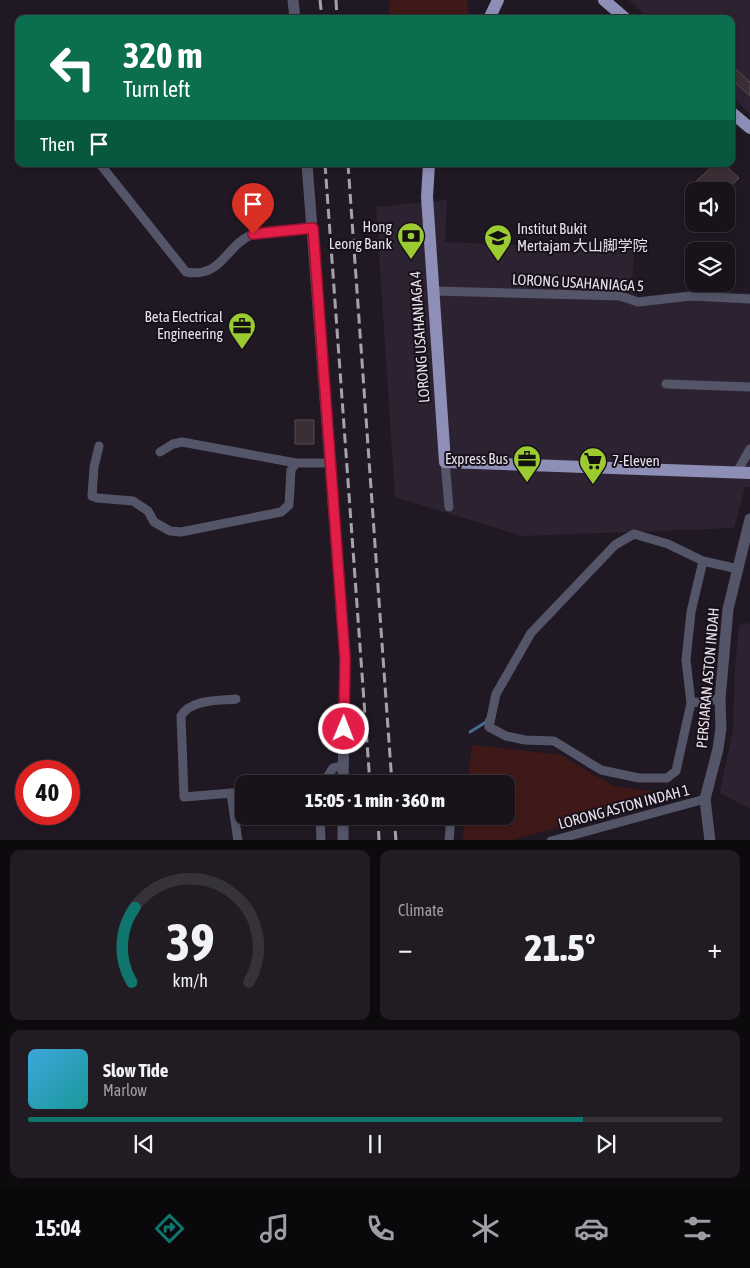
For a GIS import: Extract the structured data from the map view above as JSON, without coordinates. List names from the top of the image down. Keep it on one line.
{"streets":{"main road":["LORONG USAHANIAGA 4"],"street":["LORONG USAHANIAGA 5","PERSIARAN ASTON INDAH","LORONG ASTON INDAH 1"]},"crossings":[["LORONG USAHANIAGA 5","LORONG USAHANIAGA 4"],["PERSIARAN ASTON INDAH","LORONG ASTON INDAH 1"]],"places":{"bank":["Hong Leong Bank"],"school or university":["Institut Bukit Mertajam 大山脚学院"],"office":["Beta Electrical Engineering","Express Bus"],"supermarket":["7-Eleven"]},"page":{"turn":["320 m","Turn left"],"then":"Then","limit":"40","trip":"15:05 · 1 min · 360 m","tile":"Climate","heat":["−","21.5°","+"],"song":["Slow Tide","Marlow"],"tabs":"15:04","gauge":["39","km/h"]}}
